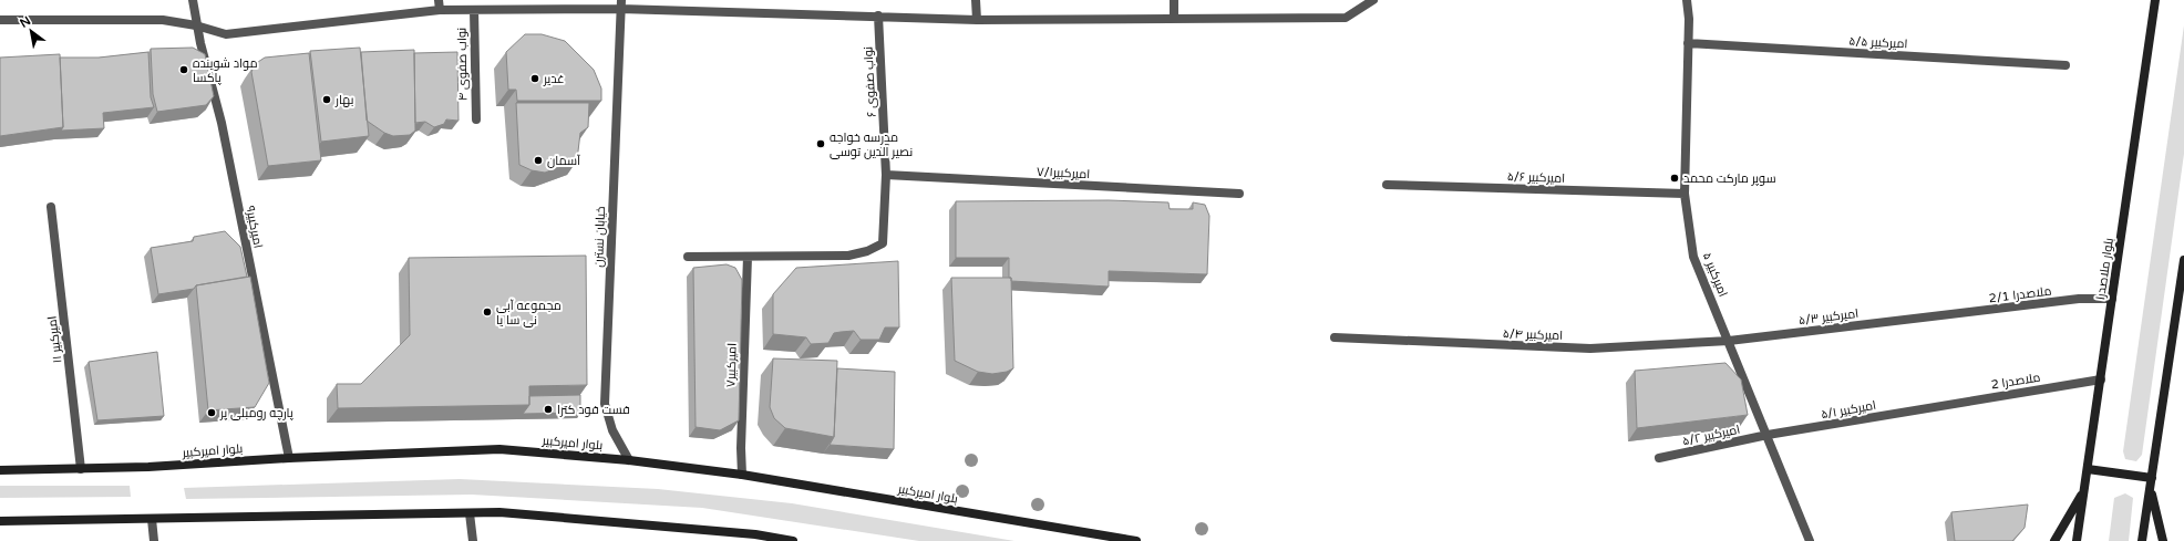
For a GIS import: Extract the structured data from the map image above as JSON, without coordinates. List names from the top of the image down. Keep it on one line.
{"streets":{"main road":["بلوار ملاصدرا","بلوار امیرکبیر"],"street":["امیرکبیر ۵/۵","نواب صفوی ۴","نواب صفوی ۶","امیرکبیر۷/۱","امیرکبیر ۵/۶","امیرکبیر۹","خیابان نسترن","امیرکبیر ۵","ملاصدرا 2/1","امیرکبیر ۵/۳","امیرکبیر ۵/۴","امیرکبیر ۱۱","امیرکبیر۷","ملاصدرا 2","امیرکبیر ۵/۱","امیرکبیر ۵/۲"]},"crossings":[["امیرکبیر ۵/۵","امیرکبیر ۵"],["نواب صفوی ۶","امیرکبیر۷/۱"],["نواب صفوی ۶","امیرکبیر۷"],["امیرکبیر ۵/۶","امیرکبیر ۵"],["امیرکبیر۹","بلوار امیرکبیر"],["خیابان نسترن","بلوار امیرکبیر"],["بلوار ملاصدرا","ملاصدرا 2/1"],["بلوار ملاصدرا","ملاصدرا 2"],["امیرکبیر ۵","امیرکبیر ۵/۳"],["امیرکبیر ۵","امیرکبیر ۵/۴"],["امیرکبیر ۵","امیرکبیر ۵/۱"],["امیرکبیر ۵","امیرکبیر ۵/۲"],["ملاصدرا 2/1","امیرکبیر ۵/۳"],["امیرکبیر ۵/۳","امیرکبیر ۵/۴"],["امیرکبیر ۱۱","بلوار امیرکبیر"],["امیرکبیر۷","بلوار امیرکبیر"],["ملاصدرا 2","امیرکبیر ۵/۱"],["امیرکبیر ۵/۱","امیرکبیر ۵/۲"]],"places":["مواد شوینده پاکسا","غدیر","بهار","مدرسه خواجه نصیر الدین توسی","آسمان","سوپر مارکت محمد","مجموعه آبی نی سا یا","فست فود کترا","پارچه رومبلی پر"],"north":"top left"}
